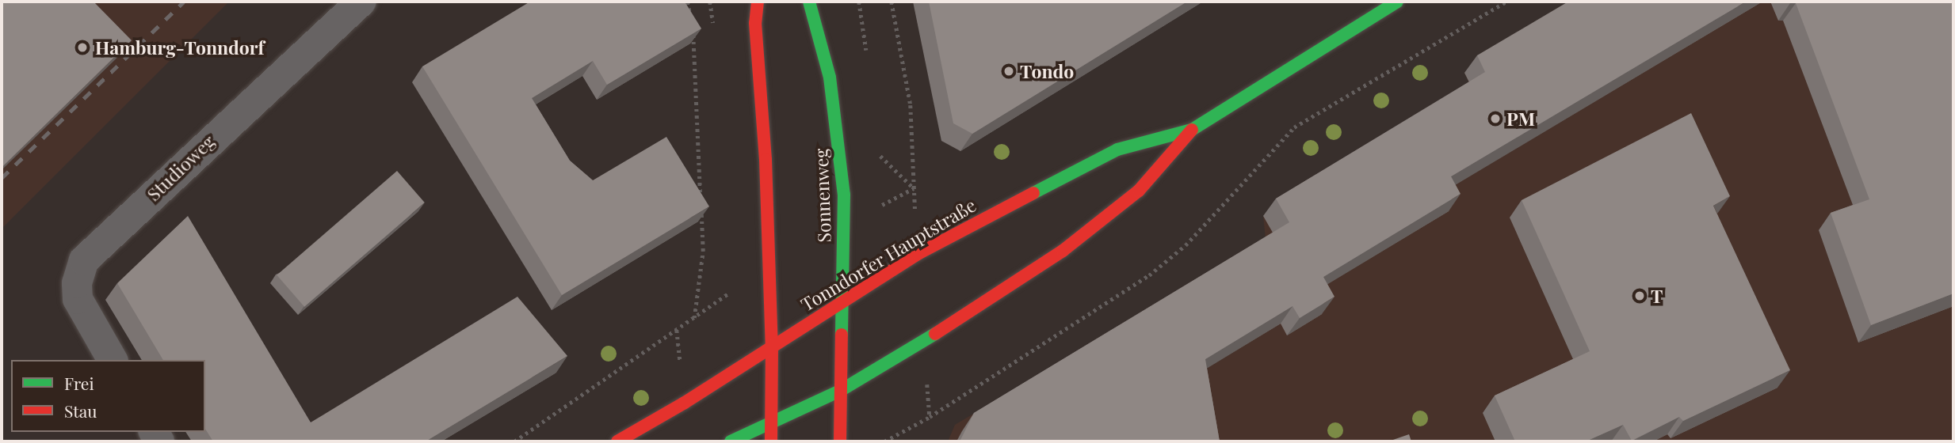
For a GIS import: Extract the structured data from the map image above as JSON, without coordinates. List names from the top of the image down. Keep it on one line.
{"streets":{"main road":["Sonnenweg","Tonndorfer Hauptstraße"],"street":["Studioweg"]},"crossings":[["Sonnenweg","Tonndorfer Hauptstraße"]],"places":["Hamburg-Tonndorf","Tondo","PM","T"],"legend":["Frei","Stau"]}
